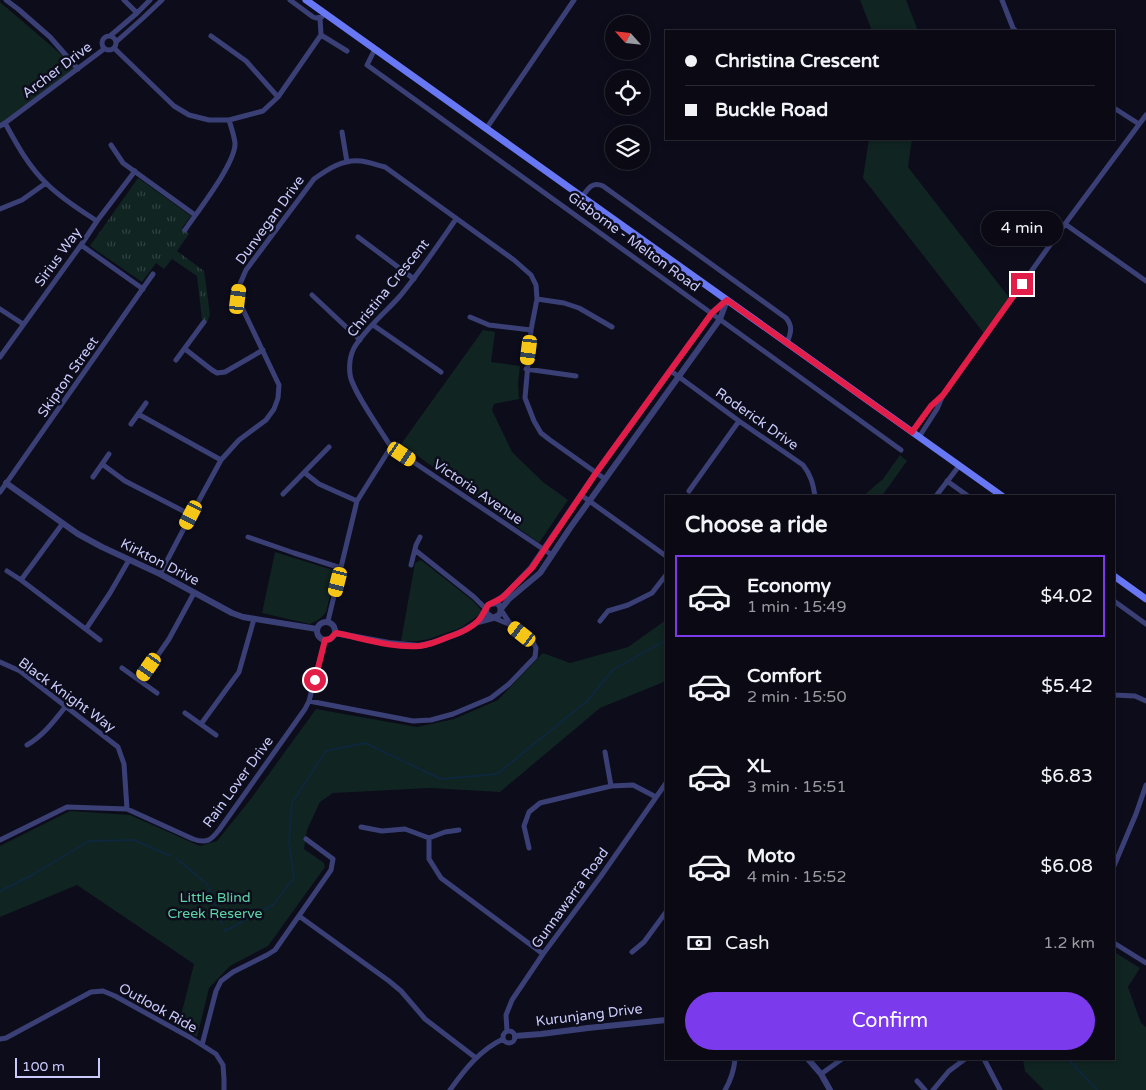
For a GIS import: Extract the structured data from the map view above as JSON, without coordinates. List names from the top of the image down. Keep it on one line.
{"streets":{"main road":["Gisborne - Melton Road"],"street":["Archer Drive","Dunvegan Drive","Sirius Way","Christina Crescent","Skipton Street","Roderick Drive","Victoria Avenue","Kirkton Drive","Black Knight Way","Rain Lover Drive","Gunnawarra Road","Outlook Ride","Kurunjang Drive"]},"crossings":[["Dunvegan Drive","Christina Crescent"],["Dunvegan Drive","Kirkton Drive"],["Christina Crescent","Victoria Avenue"],["Skipton Street","Kirkton Drive"],["Black Knight Way","Rain Lover Drive"],["Gunnawarra Road","Kurunjang Drive"]],"parks":["Little Blind Creek Reserve"],"scale_bar":"100 m","north":"top left","page":{"banner":["Christina Crescent","Buckle Road"],"bubble":"4 min","heading":"Choose a ride","list":[{"name":"Economy","note":"1 min · 15:49","value":"$4.02"},{"name":"Comfort","note":"2 min · 15:50","value":"$5.42"},{"name":"XL","note":"3 min · 15:51","value":"$6.83"},{"name":"Moto","note":"4 min · 15:52","value":"$6.08"}],"pay":["Cash","1.2 km"],"buttons":"Confirm","scale":"100 m"}}
